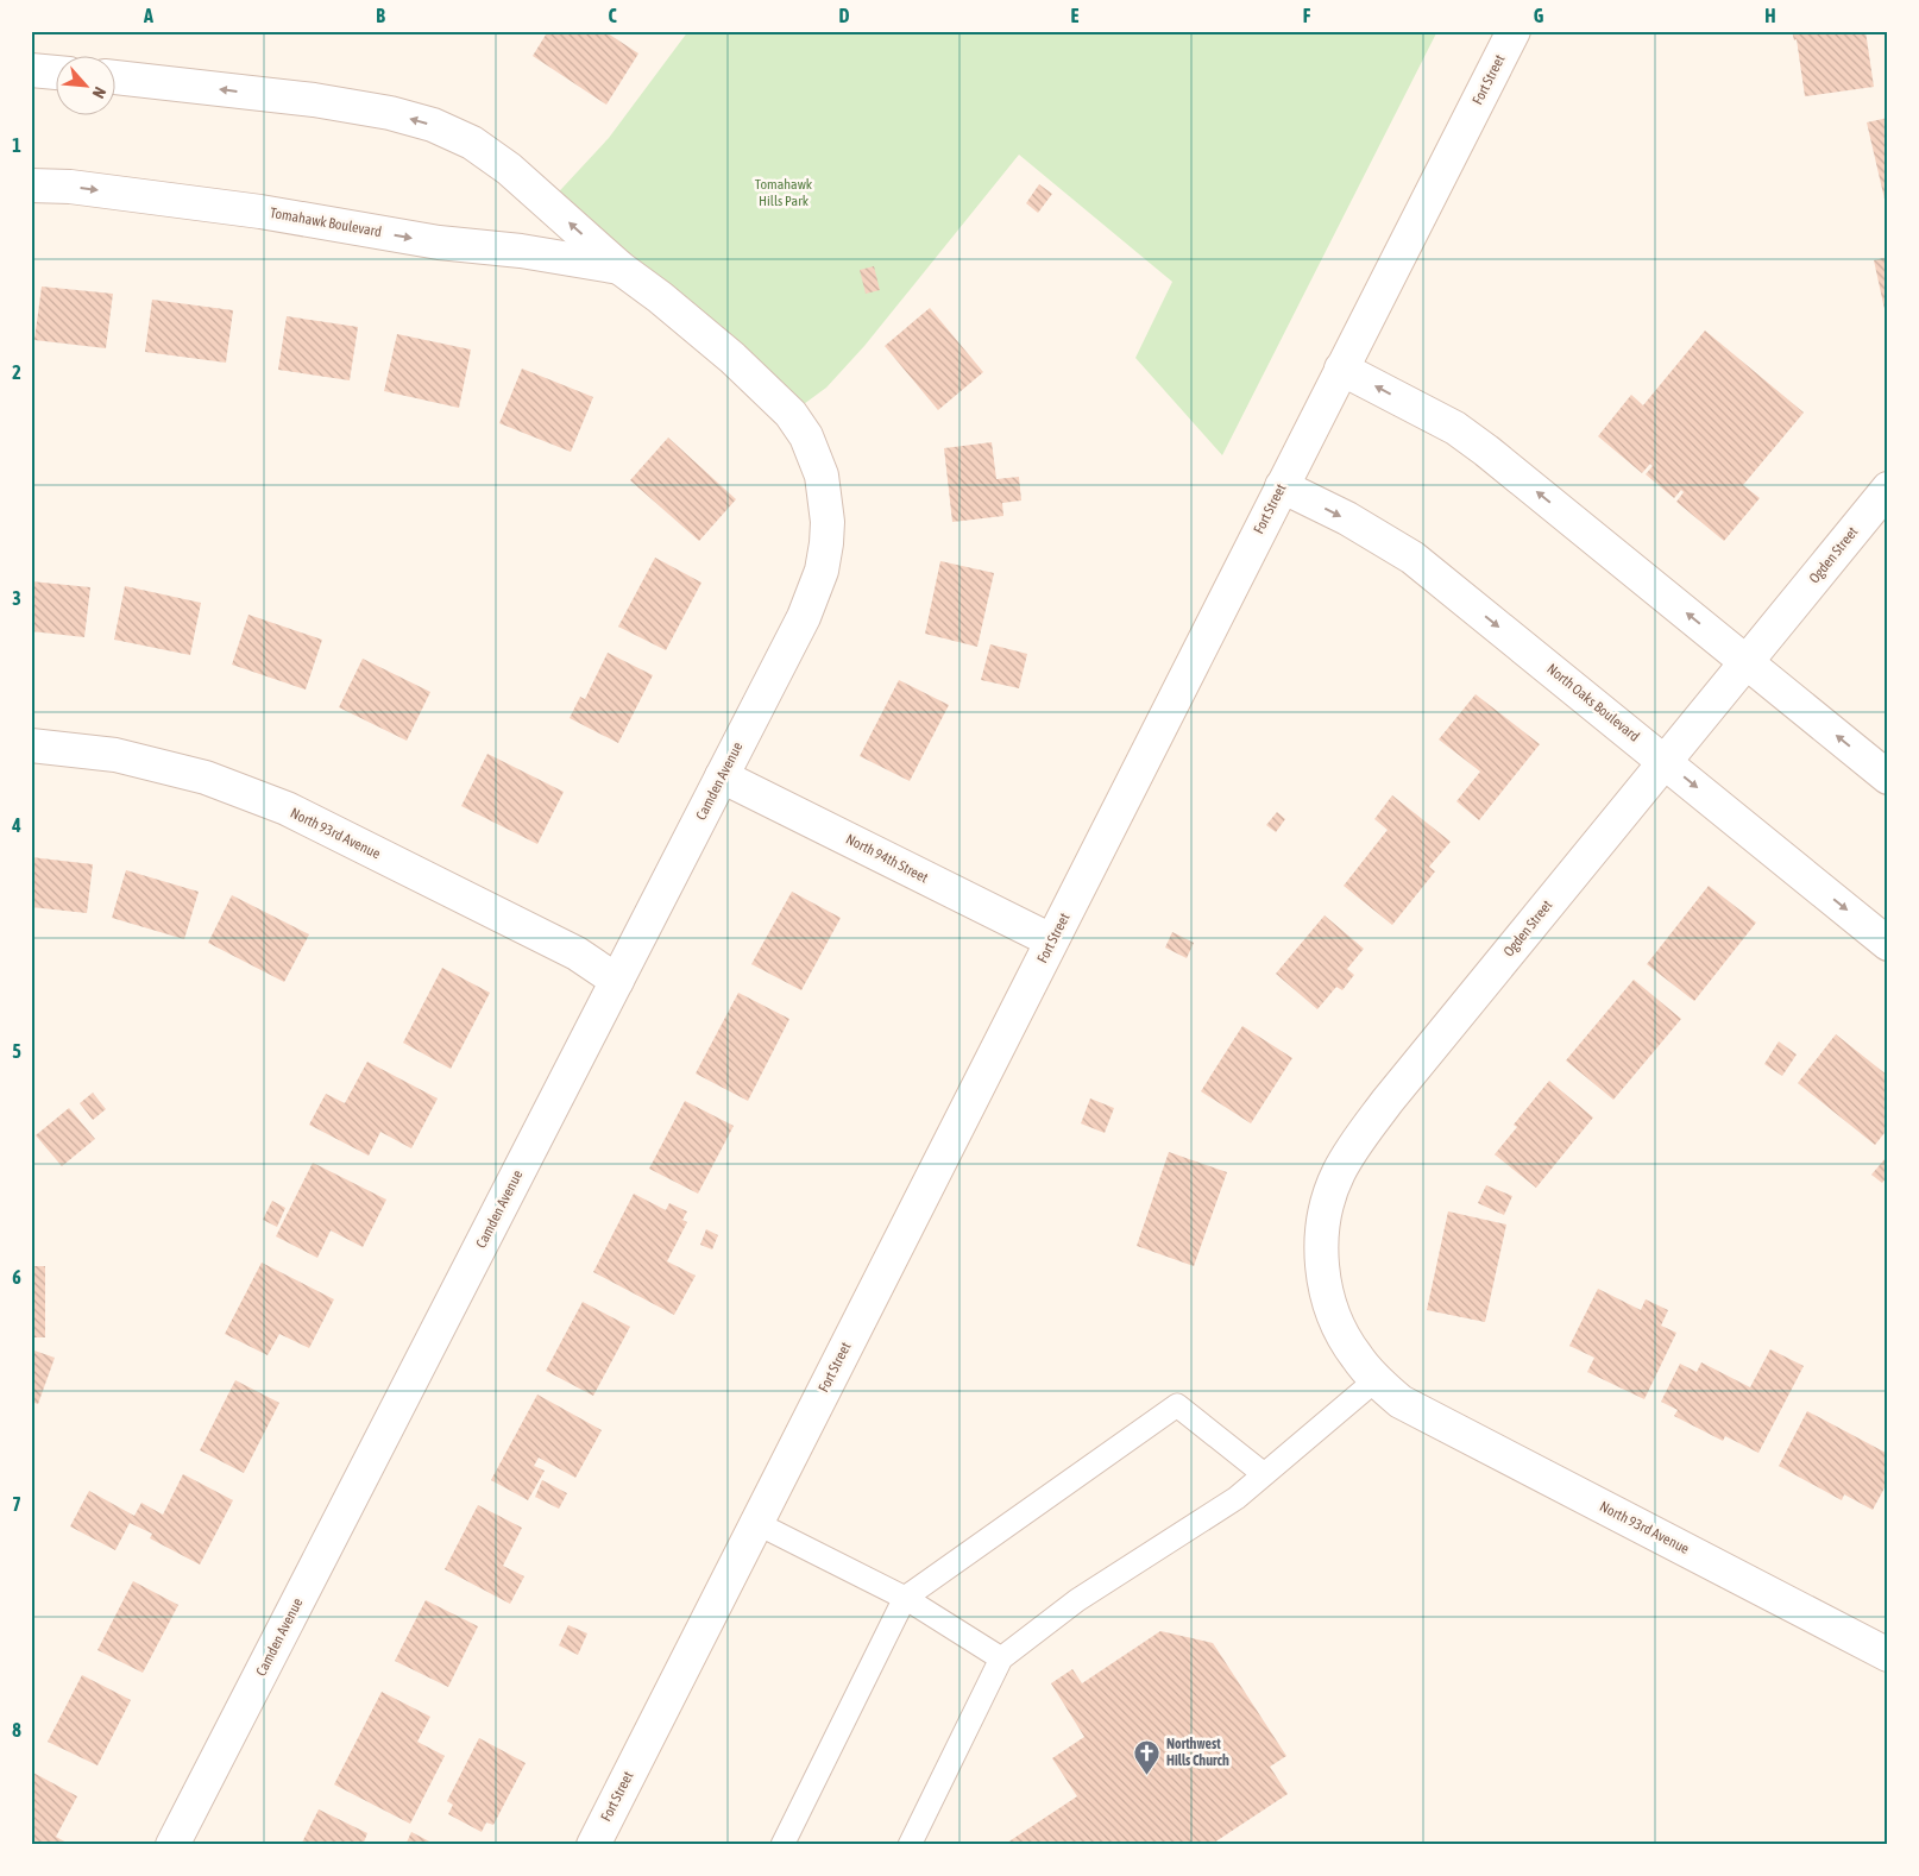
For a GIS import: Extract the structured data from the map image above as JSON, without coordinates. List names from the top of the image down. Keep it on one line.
{"streets":{"street":["Fort Street","Tomahawk Boulevard","Ogden Street","North Oaks Boulevard","Camden Avenue","North 93rd Avenue","North 94th Street"]},"crossings":[["Fort Street","North Oaks Boulevard"],["Fort Street","North 94th Street"],["Tomahawk Boulevard","Camden Avenue"],["Ogden Street","North Oaks Boulevard"],["Ogden Street","North 93rd Avenue"],["Camden Avenue","North 93rd Avenue"],["Camden Avenue","North 94th Street"]],"parks":["Tomahawk Hills Park"],"places":{"church":["Northwest Hills Church"]},"north":"bottom right","grid":{"columns":["A","B","C","D","E","F","G","H"],"rows":["1","2","3","4","5","6","7","8"]}}
